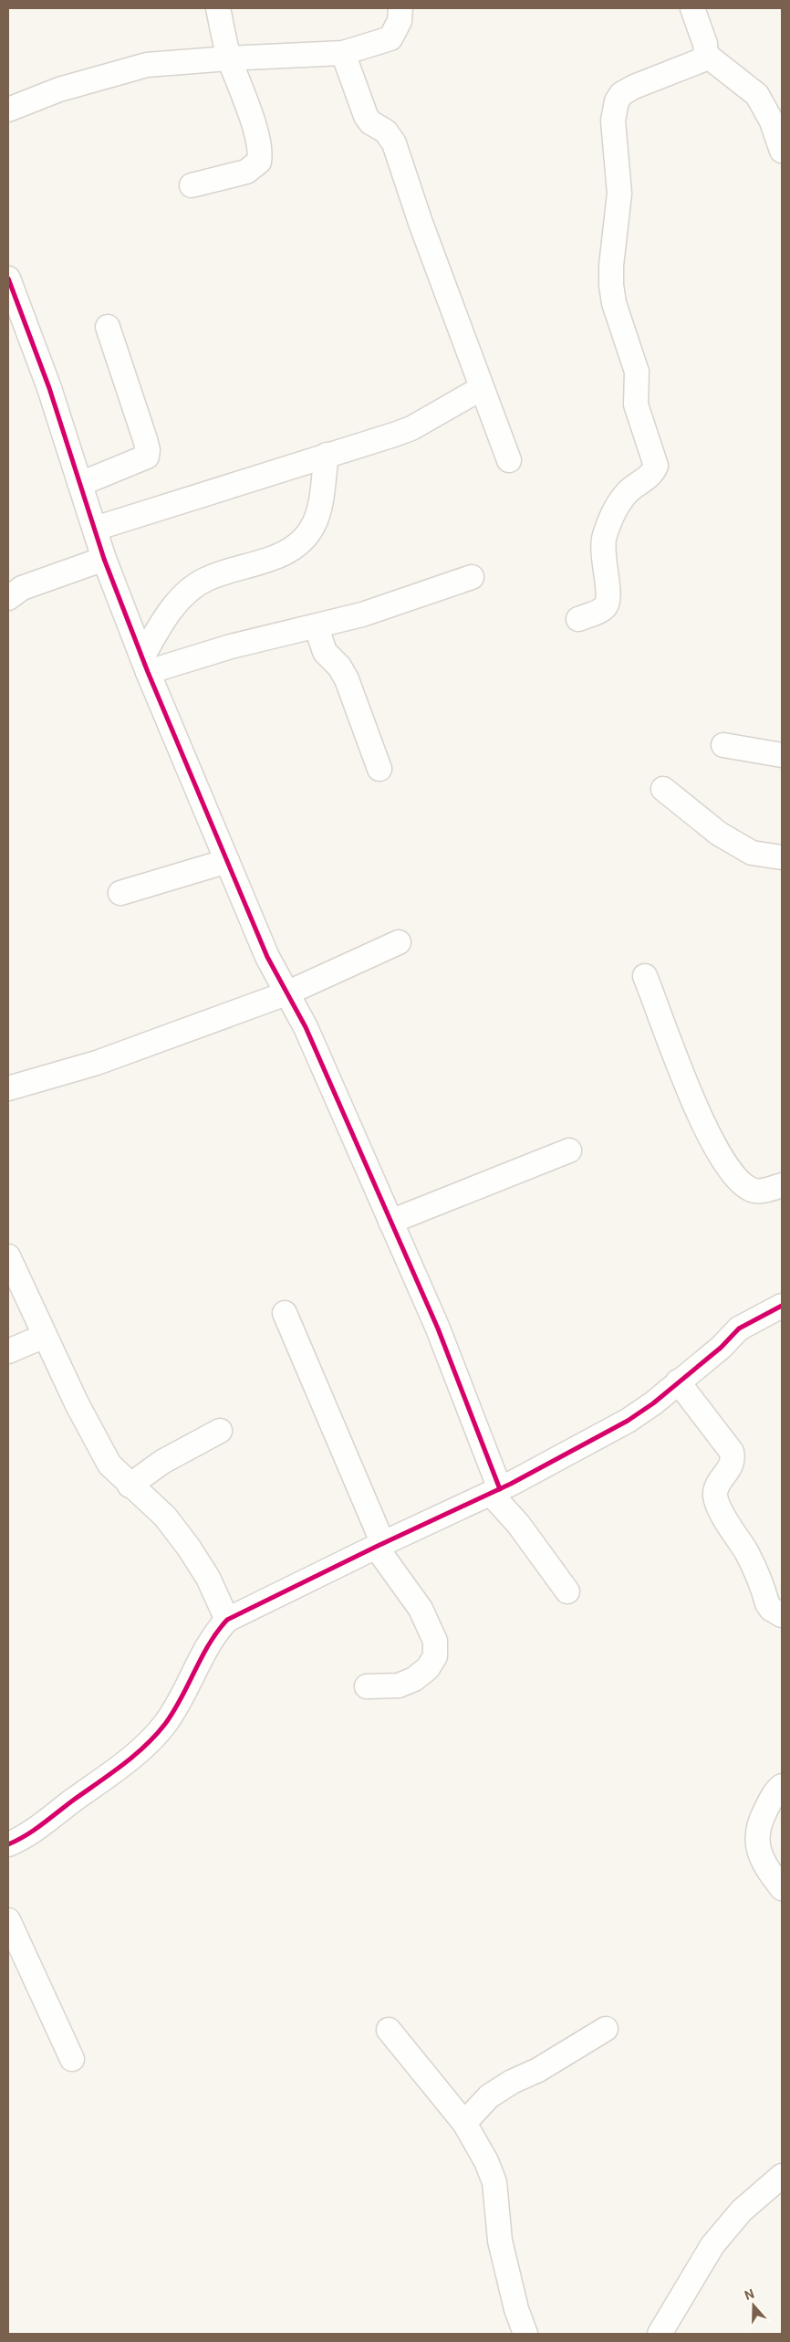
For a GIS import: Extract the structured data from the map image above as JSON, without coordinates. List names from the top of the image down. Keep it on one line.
{"north":"top"}
